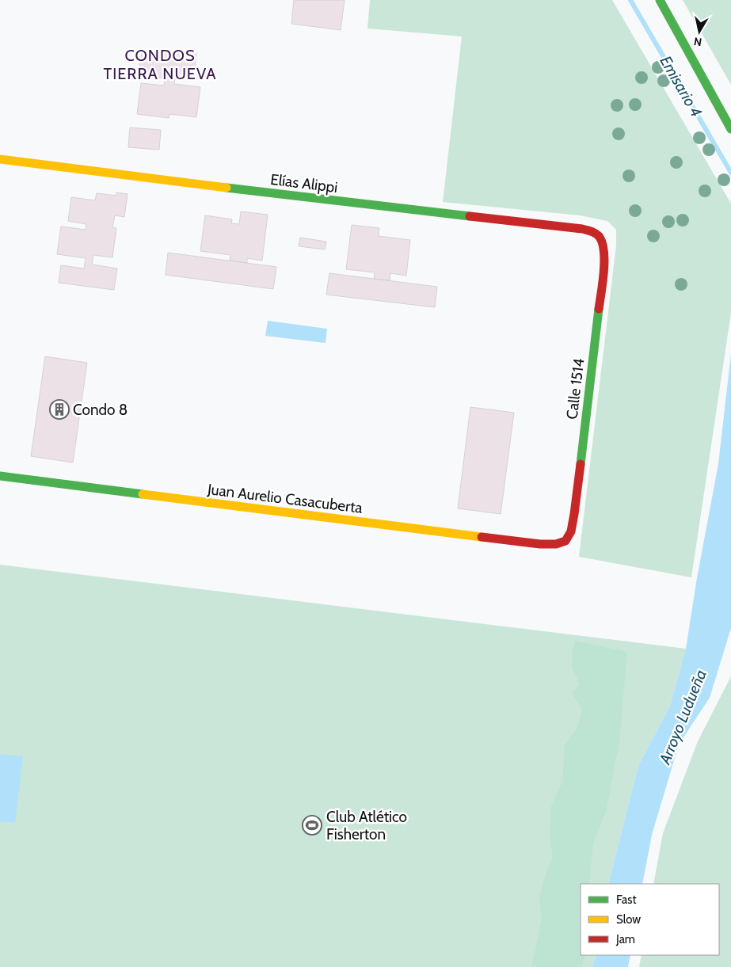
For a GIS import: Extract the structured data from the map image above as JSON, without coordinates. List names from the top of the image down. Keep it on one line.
{"streets":{"street":["Elías Alippi","Calle 1514","Juan Aurelio Casacuberta"]},"crossings":[["Elías Alippi","Calle 1514"],["Calle 1514","Juan Aurelio Casacuberta"]],"districts":["CONDOS TIERRA NUEVA"],"water":["Emisario 4","Arroyo Ludueña"],"places":{"building":["Condo 8"],"sports":["Club Atlético Fisherton"]},"legend":["Fast","Slow","Jam"],"north":"bottom"}
